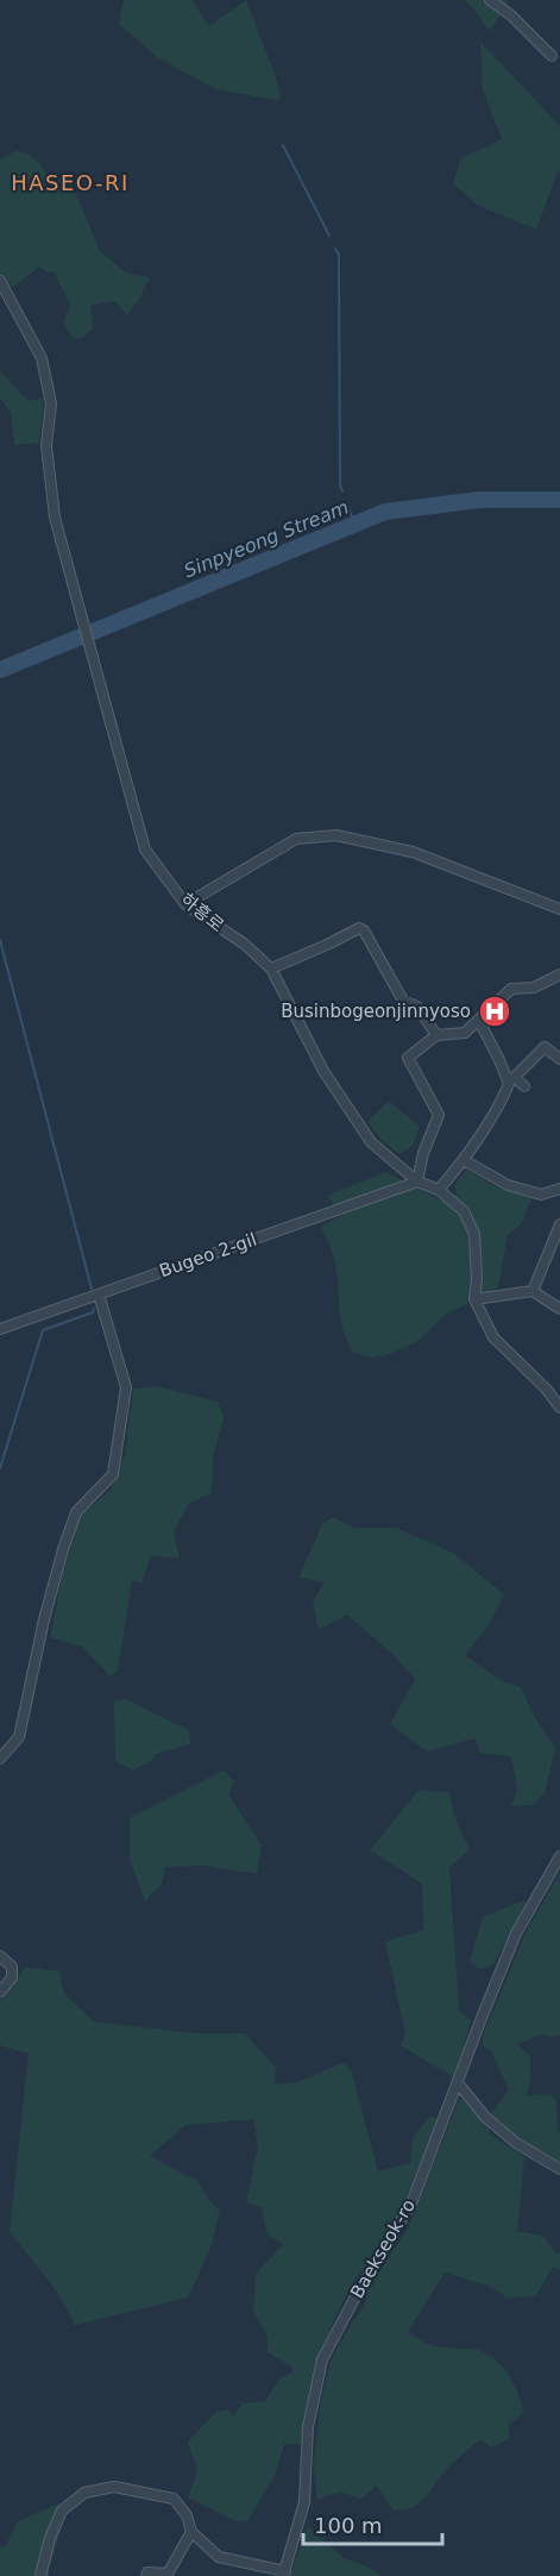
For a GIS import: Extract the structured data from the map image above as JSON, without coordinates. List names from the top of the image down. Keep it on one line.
{"streets":{"street":["하흥로","Bugeo 2-gil","Baekseok-ro"]},"crossings":[["하흥로","Bugeo 2-gil"]],"districts":["HASEO-RI"],"water":["Sinpyeong Stream"],"places":{"hospital":["Businbogeonjinnyoso"]},"scale_bar":"100 m"}
